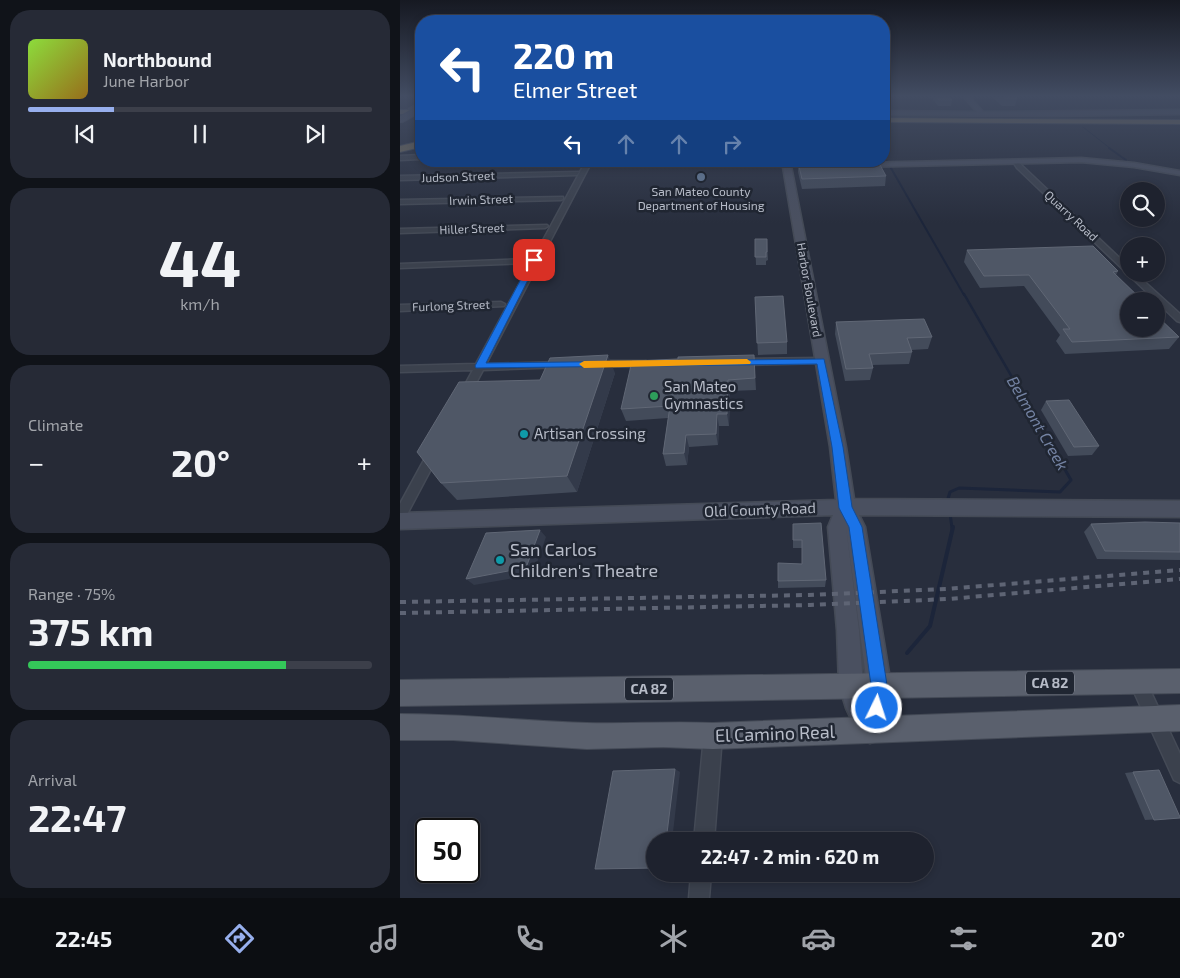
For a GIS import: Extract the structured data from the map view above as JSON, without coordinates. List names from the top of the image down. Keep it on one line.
{"streets":{"main road":["Harbor Boulevard","Old County Road","CA 82","El Camino Real"],"street":["Judson Street","Irwin Street","Quarry Road","Hiller Street","Furlong Street"]},"crossings":[["Harbor Boulevard","Old County Road"],["Harbor Boulevard","CA 82"],["Harbor Boulevard","El Camino Real"]],"water":["Belmont Creek"],"places":["San Mateo County Department of Housing","San Mateo Gymnastics","Artisan Crossing","San Carlos Children's Theatre"],"page":{"turn":["220 m","Elmer Street"],"song":["Northbound","June Harbor"],"map_buttons":["+","−"],"tile":[["44","km/h"],"Climate",["Range · 75%","375 km"],["Arrival","22:47"]],"heat":["−","20°","+"],"limit":"50","trip":"22:47 · 2 min · 620 m","tabs":["22:45","20°"]}}
